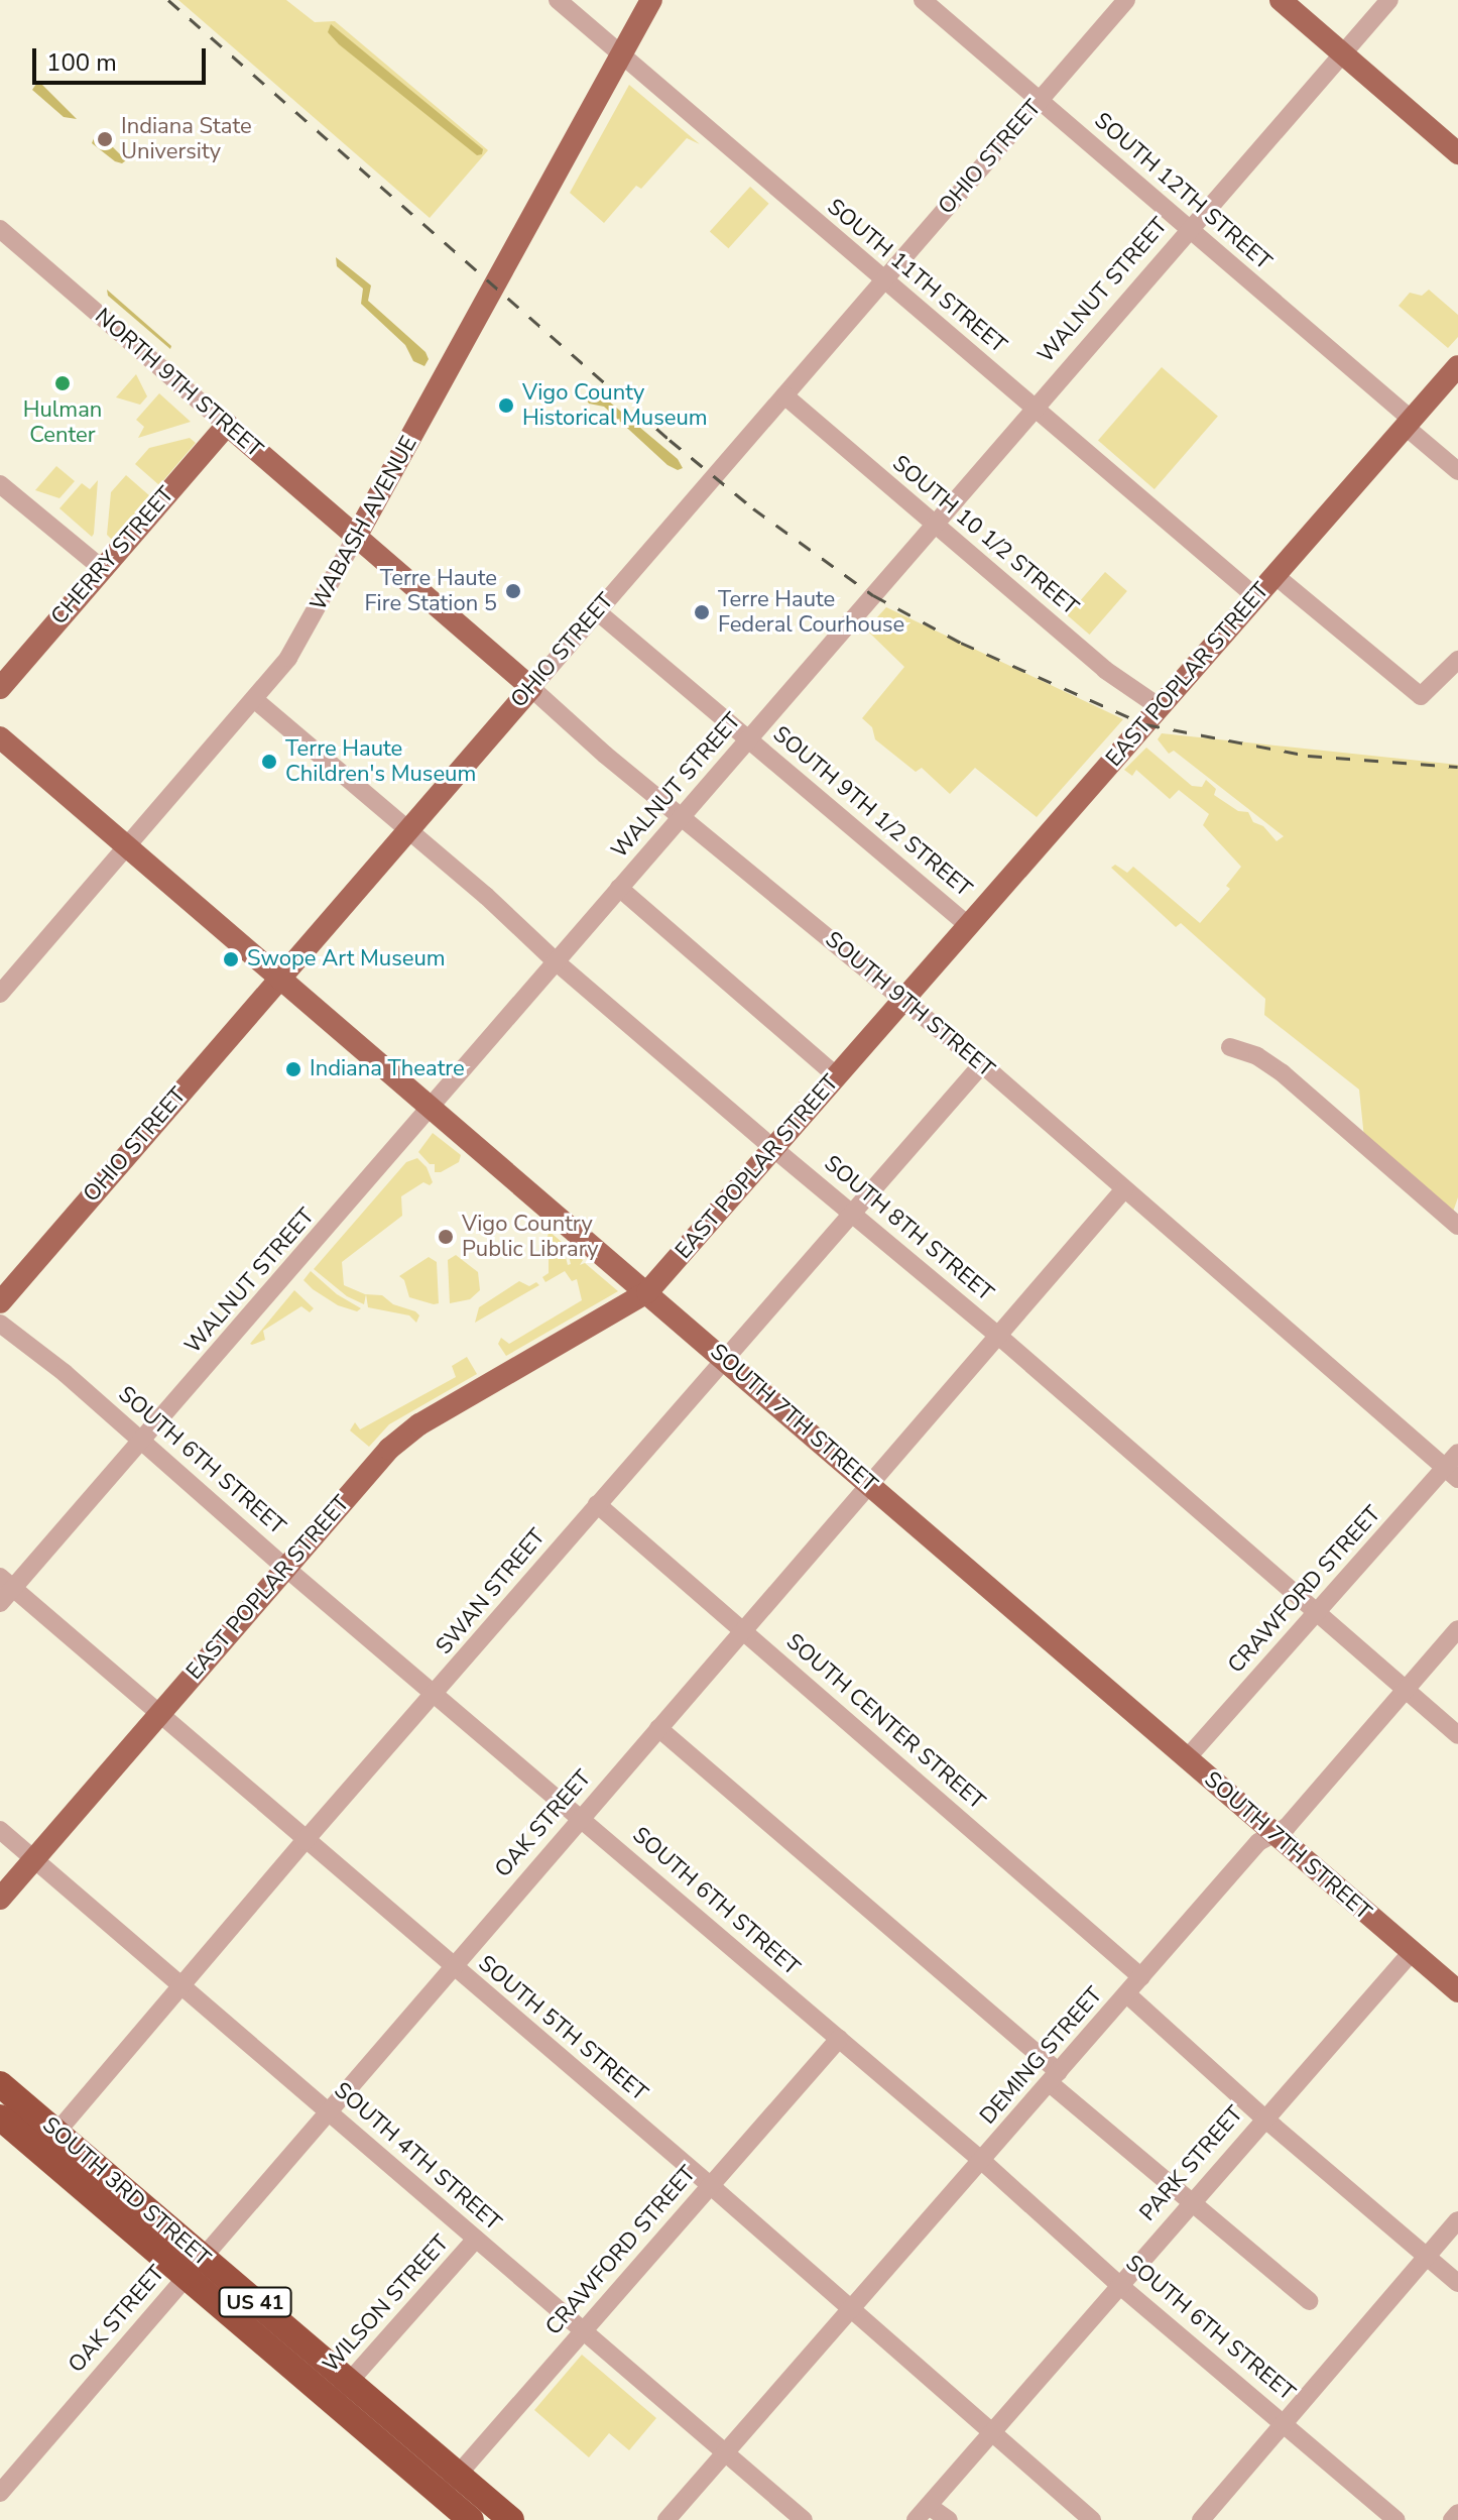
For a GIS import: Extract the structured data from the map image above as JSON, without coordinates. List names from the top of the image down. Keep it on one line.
{"streets":{"highway":["SOUTH 3RD STREET","US 41"],"main road":["OHIO STREET","NORTH 9TH STREET","WABASH AVENUE","CHERRY STREET","EAST POPLAR STREET","SOUTH 9TH STREET","SOUTH 7TH STREET"],"street":["SOUTH 12TH STREET","SOUTH 11TH STREET","WALNUT STREET","SOUTH 10 1/2 STREET","SOUTH 9TH 1/2 STREET","SOUTH 8TH STREET","SOUTH 6TH STREET","CRAWFORD STREET","SWAN STREET","SOUTH CENTER STREET","OAK STREET","SOUTH 5TH STREET","DEMING STREET","SOUTH 4TH STREET","PARK STREET","WILSON STREET"]},"crossings":[["OHIO STREET","SOUTH 12TH STREET"],["OHIO STREET","SOUTH 11TH STREET"],["OHIO STREET","SOUTH 10 1/2 STREET"],["OHIO STREET","SOUTH 9TH 1/2 STREET"],["OHIO STREET","SOUTH 9TH STREET"],["OHIO STREET","SOUTH 8TH STREET"],["OHIO STREET","SOUTH 7TH STREET"],["SOUTH 12TH STREET","WALNUT STREET"],["SOUTH 12TH STREET","EAST POPLAR STREET"],["SOUTH 11TH STREET","WALNUT STREET"],["SOUTH 11TH STREET","WABASH AVENUE"],["SOUTH 11TH STREET","EAST POPLAR STREET"],["WALNUT STREET","SOUTH 10 1/2 STREET"],["WALNUT STREET","SOUTH 9TH 1/2 STREET"],["WALNUT STREET","SOUTH 9TH STREET"],["WALNUT STREET","SOUTH 8TH STREET"],["WALNUT STREET","SOUTH 7TH STREET"],["WALNUT STREET","SOUTH 6TH STREET"],["WALNUT STREET","SOUTH 5TH STREET"],["NORTH 9TH STREET","WABASH AVENUE"],["NORTH 9TH STREET","CHERRY STREET"],["NORTH 9TH STREET","SOUTH 9TH STREET"],["WABASH AVENUE","SOUTH 9TH STREET"],["WABASH AVENUE","SOUTH 8TH STREET"],["WABASH AVENUE","SOUTH 7TH STREET"],["SOUTH 10 1/2 STREET","EAST POPLAR STREET"],["EAST POPLAR STREET","SOUTH 9TH 1/2 STREET"],["EAST POPLAR STREET","SOUTH 9TH STREET"],["EAST POPLAR STREET","SOUTH 8TH STREET"],["EAST POPLAR STREET","SOUTH 7TH STREET"],["EAST POPLAR STREET","SOUTH 6TH STREET"],["EAST POPLAR STREET","SOUTH 5TH STREET"],["EAST POPLAR STREET","SOUTH 4TH STREET"],["SOUTH 9TH STREET","CRAWFORD STREET"],["SOUTH 9TH STREET","SWAN STREET"],["SOUTH 9TH STREET","OAK STREET"],["SOUTH 8TH STREET","CRAWFORD STREET"],["SOUTH 8TH STREET","SWAN STREET"],["SOUTH 8TH STREET","OAK STREET"],["SOUTH 8TH STREET","DEMING STREET"],["SOUTH 7TH STREET","CRAWFORD STREET"],["SOUTH 7TH STREET","SWAN STREET"],["SOUTH 7TH STREET","OAK STREET"],["SOUTH 7TH STREET","DEMING STREET"],["SOUTH 7TH STREET","PARK STREET"],["SOUTH 6TH STREET","CRAWFORD STREET"],["SOUTH 6TH STREET","SWAN STREET"],["SOUTH 6TH STREET","OAK STREET"],["SOUTH 6TH STREET","DEMING STREET"],["SOUTH 6TH STREET","PARK STREET"],["CRAWFORD STREET","SOUTH 5TH STREET"],["CRAWFORD STREET","SOUTH 4TH STREET"],["CRAWFORD STREET","SOUTH 3RD STREET"],["SWAN STREET","SOUTH CENTER STREET"],["SWAN STREET","SOUTH 5TH STREET"],["SWAN STREET","SOUTH 4TH STREET"],["SWAN STREET","SOUTH 3RD STREET"],["SOUTH CENTER STREET","OAK STREET"],["SOUTH CENTER STREET","DEMING STREET"],["OAK STREET","SOUTH 5TH STREET"],["OAK STREET","SOUTH 4TH STREET"],["OAK STREET","SOUTH 3RD STREET"],["SOUTH 5TH STREET","DEMING STREET"],["SOUTH 5TH STREET","PARK STREET"],["DEMING STREET","SOUTH 4TH STREET"],["SOUTH 4TH STREET","WILSON STREET"],["SOUTH 3RD STREET","WILSON STREET"]],"places":["Indiana State University","Hulman Center","Vigo County Historical Museum","Terre Haute Fire Station 5","Terre Haute Federal Courhouse","Terre Haute Children's Museum","Swope Art Museum","Indiana Theatre","Vigo Country Public Library"],"scale_bar":"100 m"}
